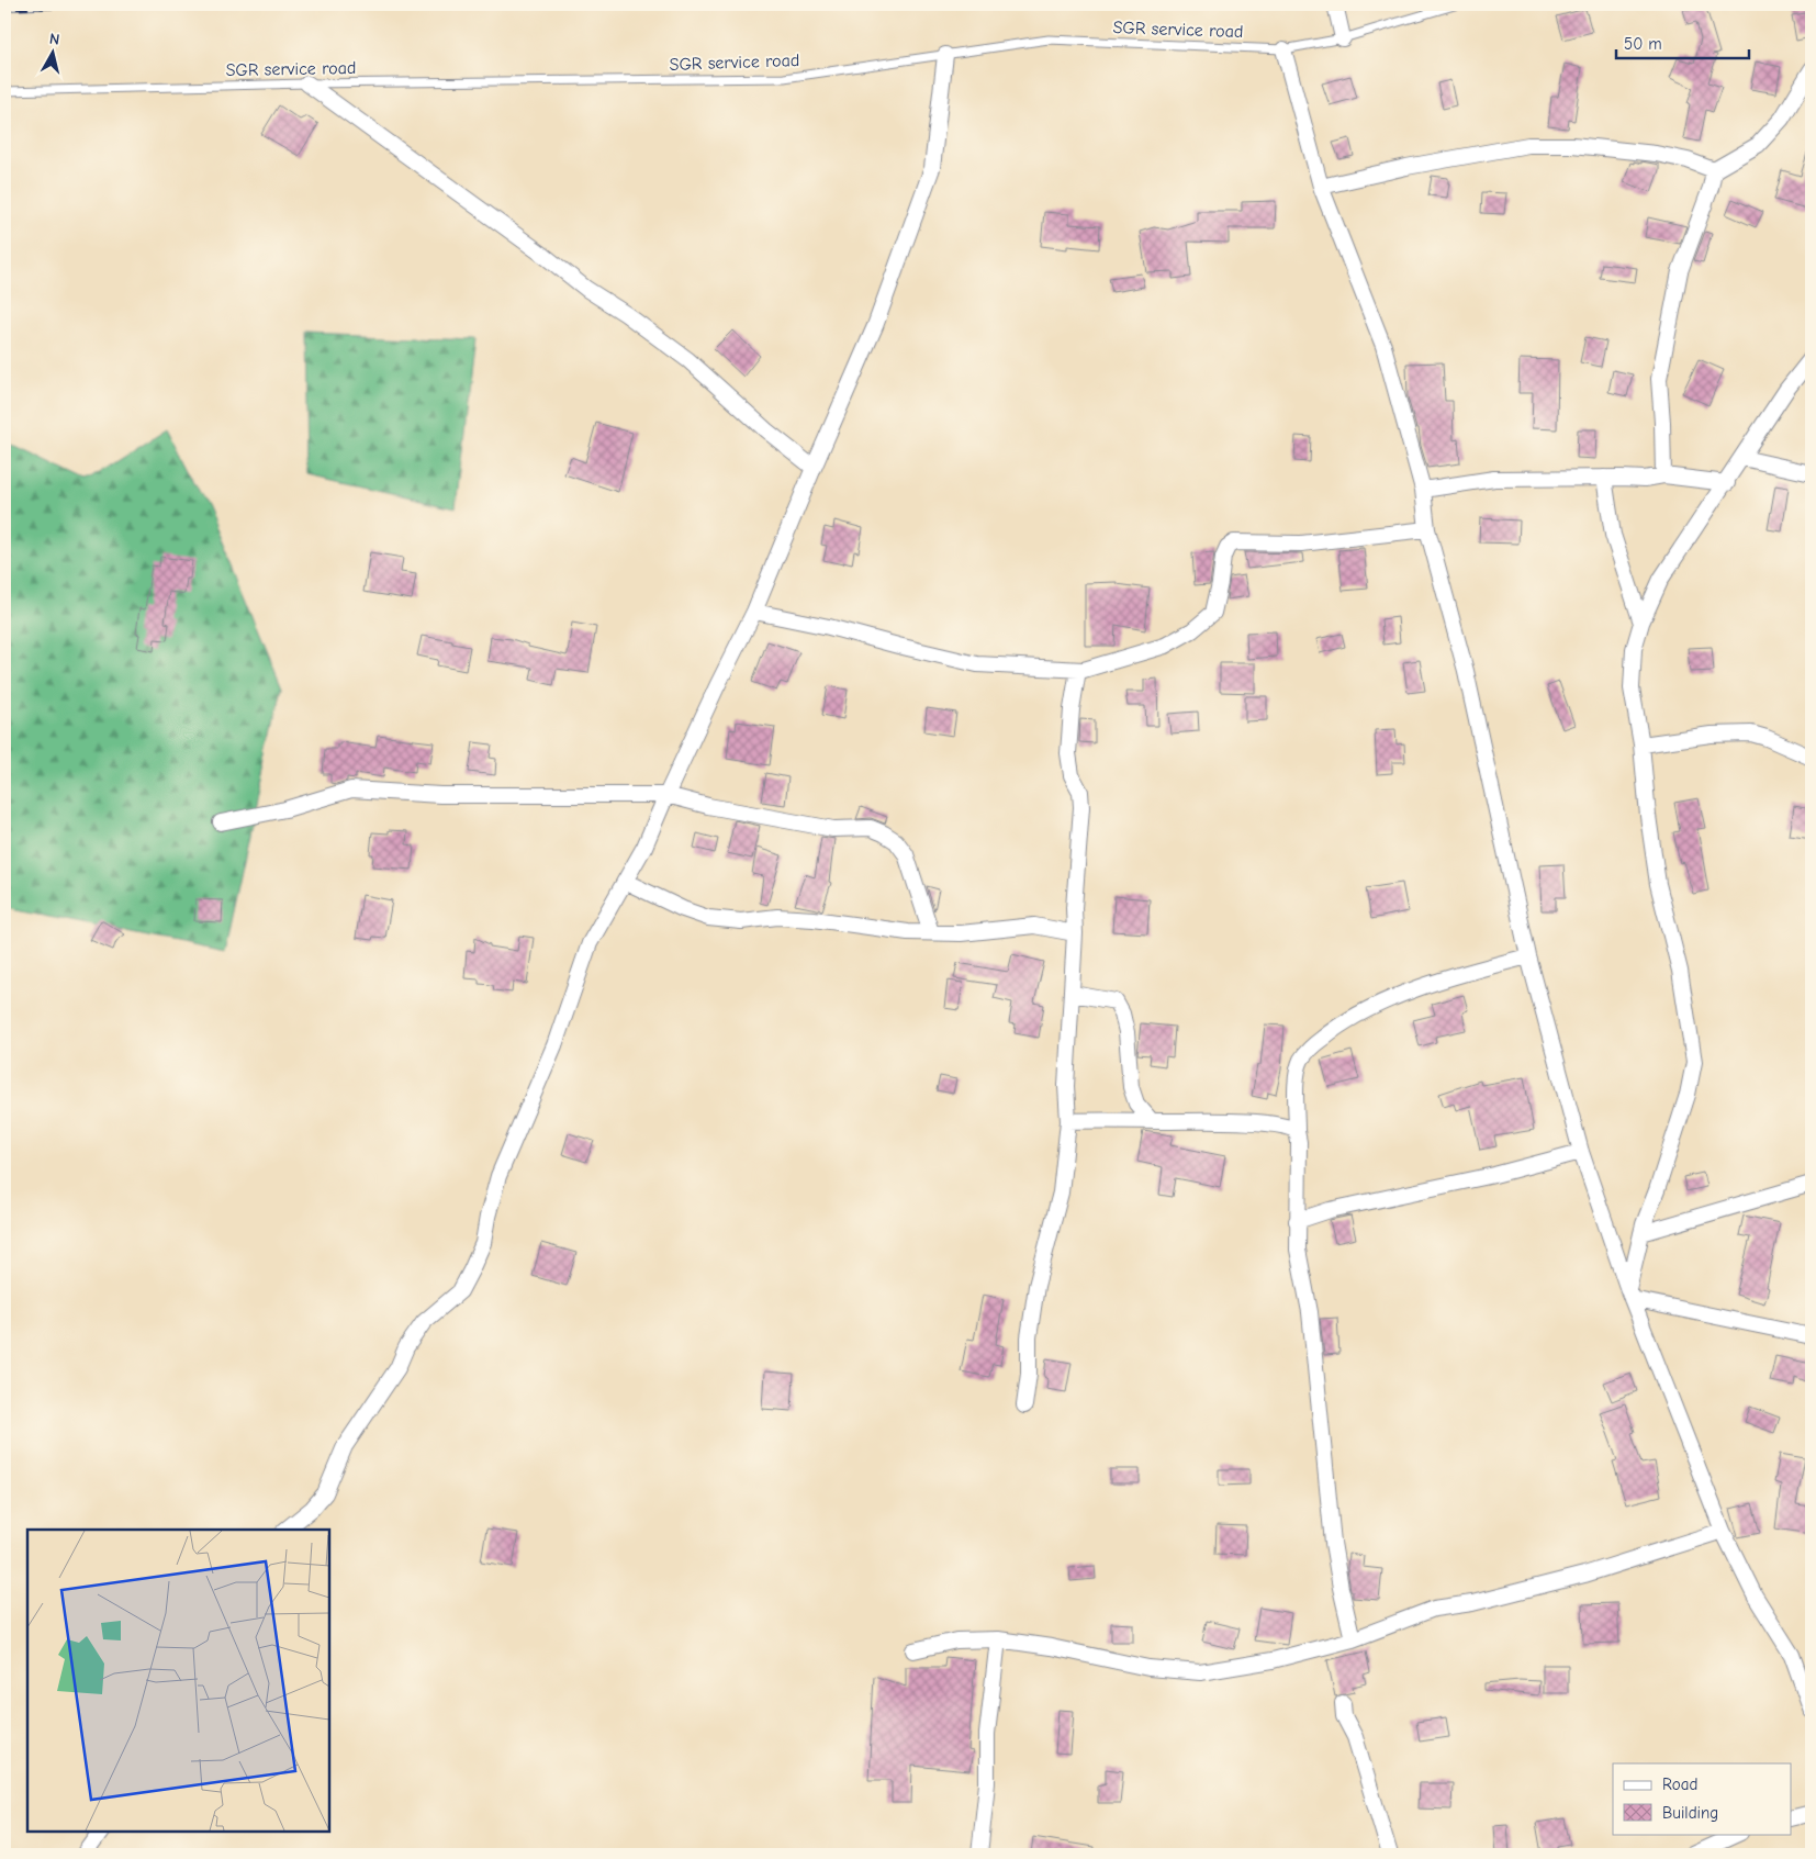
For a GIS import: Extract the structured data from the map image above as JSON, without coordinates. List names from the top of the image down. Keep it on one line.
{"streets":{"lane":["SGR service road"]},"legend":["Road","Building"],"scale_bar":"50 m","north":"top"}
